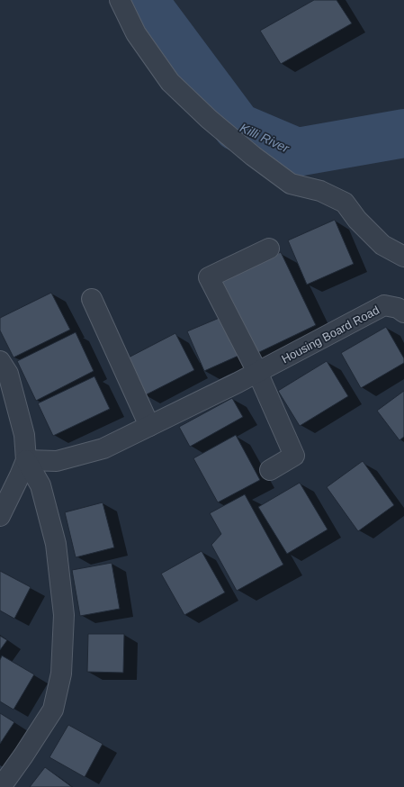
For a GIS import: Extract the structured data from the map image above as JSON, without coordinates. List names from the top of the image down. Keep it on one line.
{"streets":{"street":["Housing Board Road"]},"water":["Killi River"]}
